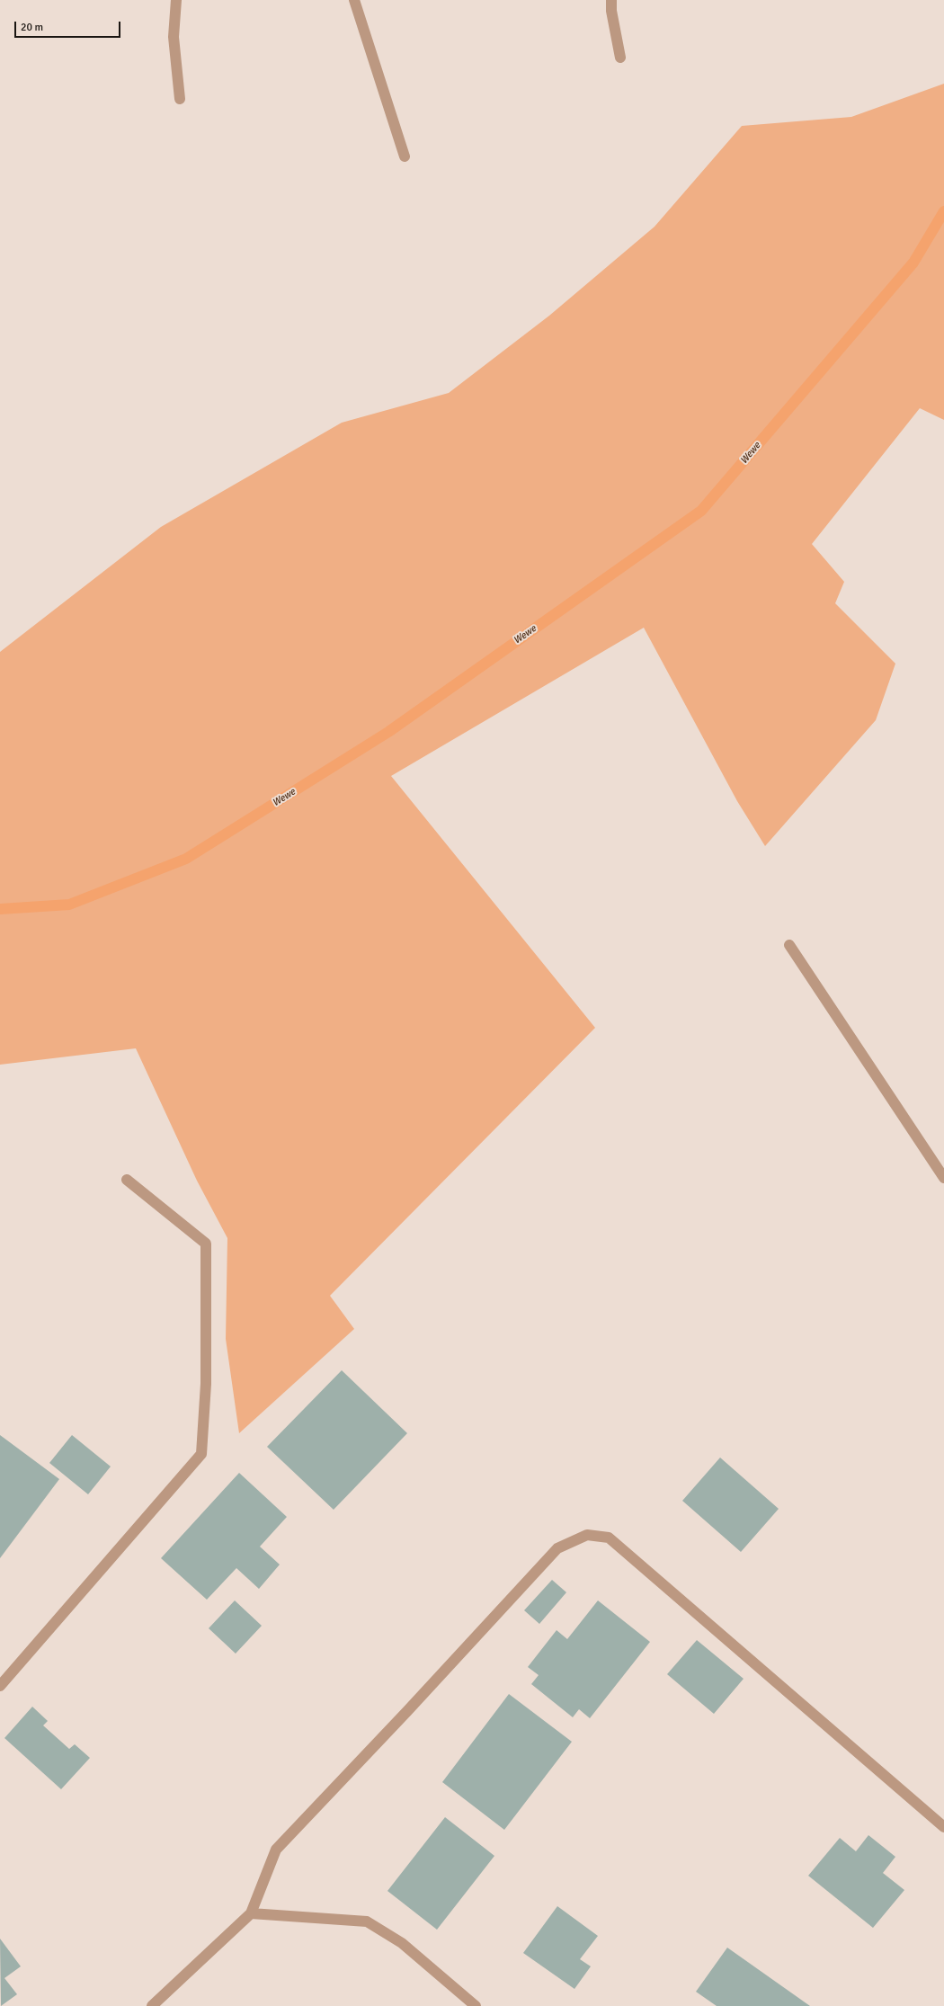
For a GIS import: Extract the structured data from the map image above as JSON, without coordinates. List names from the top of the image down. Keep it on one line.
{"water":["Wewe"],"scale_bar":"20 m"}
